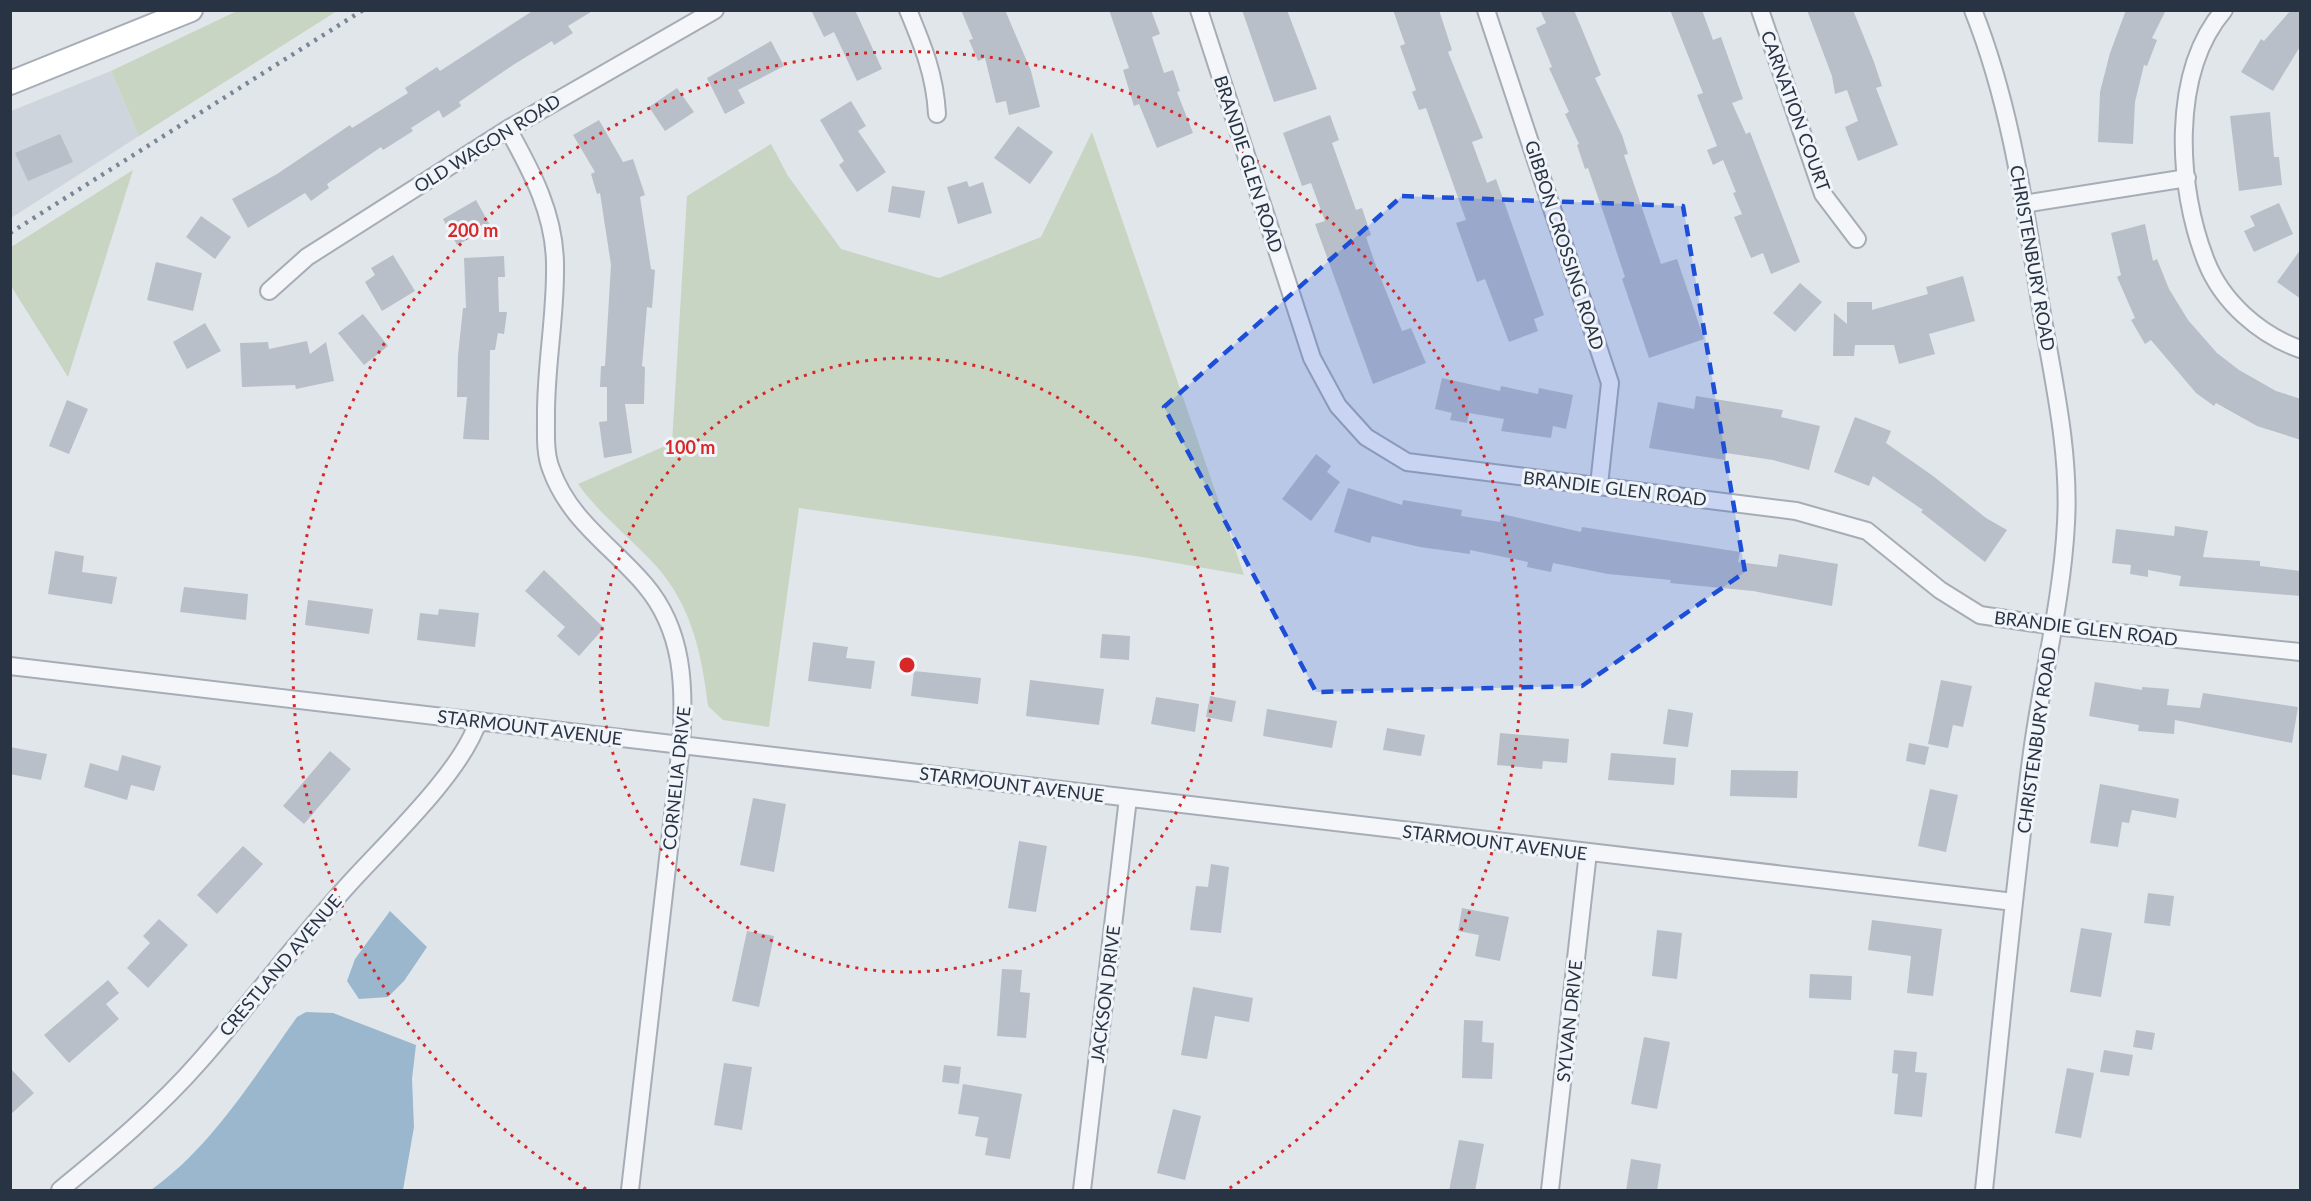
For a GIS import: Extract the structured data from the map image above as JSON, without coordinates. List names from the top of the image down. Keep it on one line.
{"streets":{"street":["CARNATION COURT","OLD WAGON ROAD","BRANDIE GLEN ROAD","GIBBON CROSSING ROAD","CHRISTENBURY ROAD","STARMOUNT AVENUE","CORNELIA DRIVE","CRESTLAND AVENUE","JACKSON DRIVE","SYLVAN DRIVE"]},"crossings":[["OLD WAGON ROAD","CORNELIA DRIVE"],["BRANDIE GLEN ROAD","GIBBON CROSSING ROAD"],["BRANDIE GLEN ROAD","CHRISTENBURY ROAD"],["CHRISTENBURY ROAD","STARMOUNT AVENUE"],["STARMOUNT AVENUE","CORNELIA DRIVE"],["STARMOUNT AVENUE","CRESTLAND AVENUE"],["STARMOUNT AVENUE","JACKSON DRIVE"],["STARMOUNT AVENUE","SYLVAN DRIVE"]],"rings":["200 m","100 m"]}
